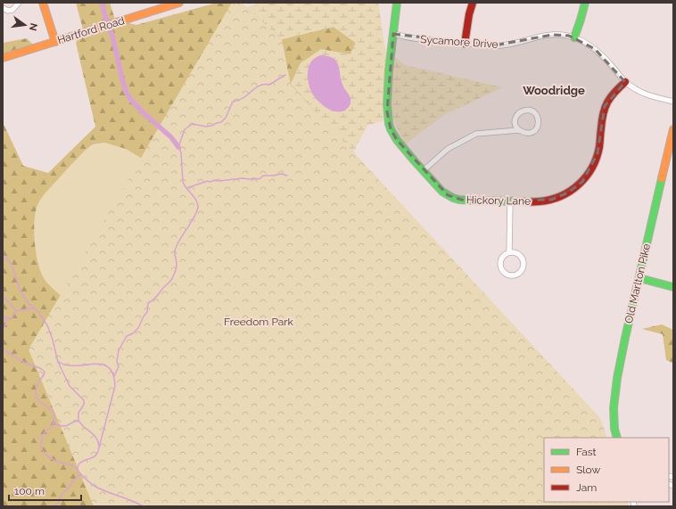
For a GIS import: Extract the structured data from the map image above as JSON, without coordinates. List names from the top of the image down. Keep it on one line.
{"streets":{"street":["Hartford Road","Sycamore Drive","Hickory Lane","Old Marlton Pike"]},"crossings":[["Sycamore Drive","Hickory Lane"]],"districts":["Woodridge"],"parks":["Freedom Park"],"legend":["Fast","Slow","Jam"],"scale_bar":"100 m","north":"right"}
